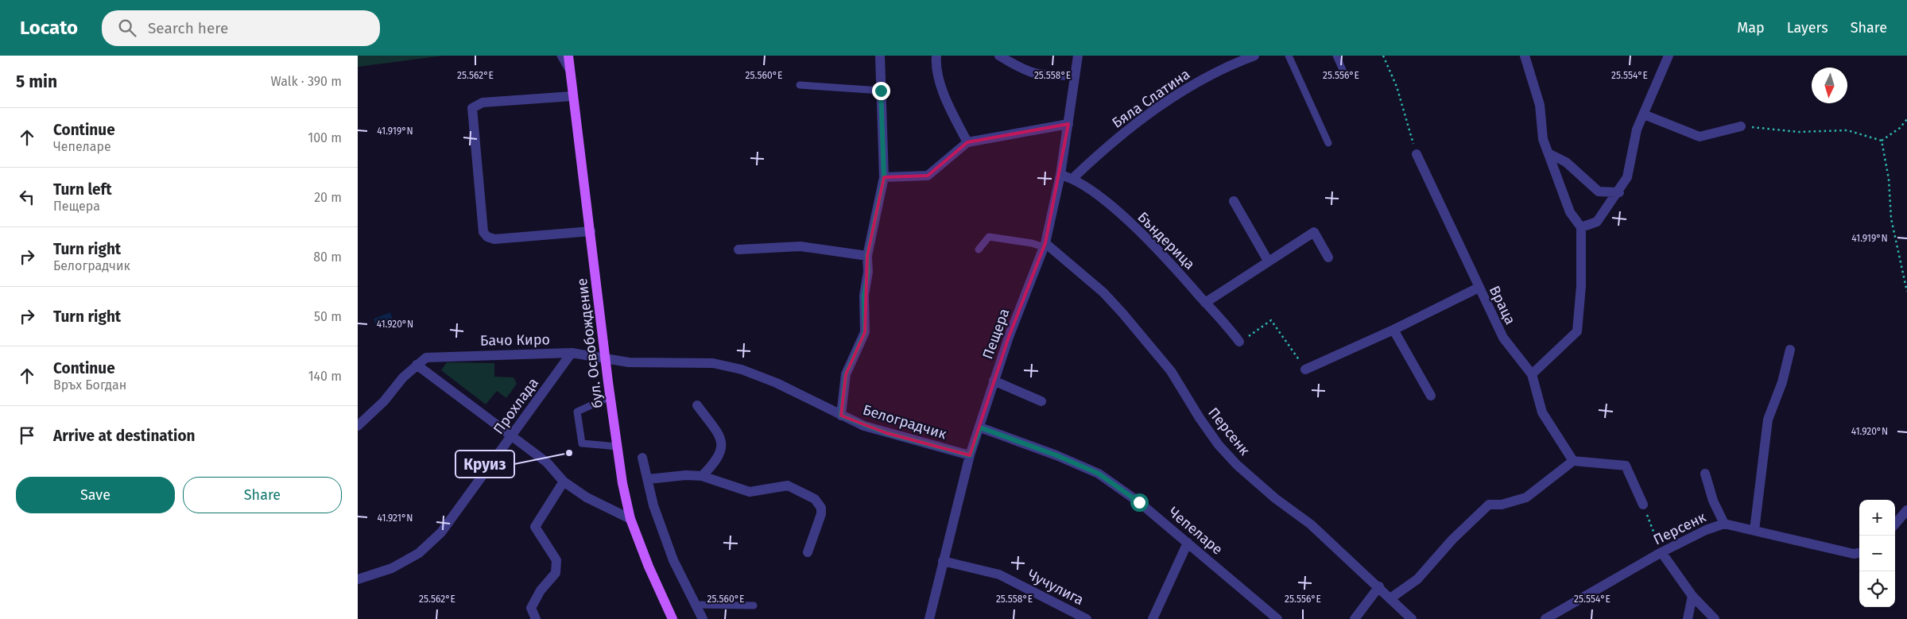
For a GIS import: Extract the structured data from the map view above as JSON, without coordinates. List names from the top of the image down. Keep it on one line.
{"streets":{"main road":["бул. Освобождение"],"street":["Бяла Слатина","Бъндерица","Враца","Пещера","Бачо Киро","Прохлада","Белоградчик","Персенк","Чепеларе","Чучулига"]},"crossings":[["Бяла Слатина","Бъндерица"],["Бъндерица","Пещера"],["Пещера","Белоградчик"],["Пещера","Персенк"],["Пещера","Чепеларе"],["Пещера","Чучулига"],["Бачо Киро","бул. Освобождение"],["Бачо Киро","Прохлада"],["Бачо Киро","Белоградчик"],["бул. Освобождение","Белоградчик"]],"places":["Круиз"],"north":"bottom","page":{"header":"Locato","search":"Search here","nav":["Map","Layers","Share"],"heading":["5 min","Walk · 390 m"],"list":[["Continue","Чепеларе","100 m"],["Turn left","Пещера","20 m"],["Turn right","Белоградчик","80 m"],["Turn right","50 m"],["Continue","Връх Богдан","140 m"],"Arrive at destination"],"buttons":["Save","Share"],"map_buttons":["+","−"]},"coordinates":["25.562°E","25.560°E","25.558°E","25.556°E","25.554°E","41.919°N","41.920°N","41.921°N"]}
